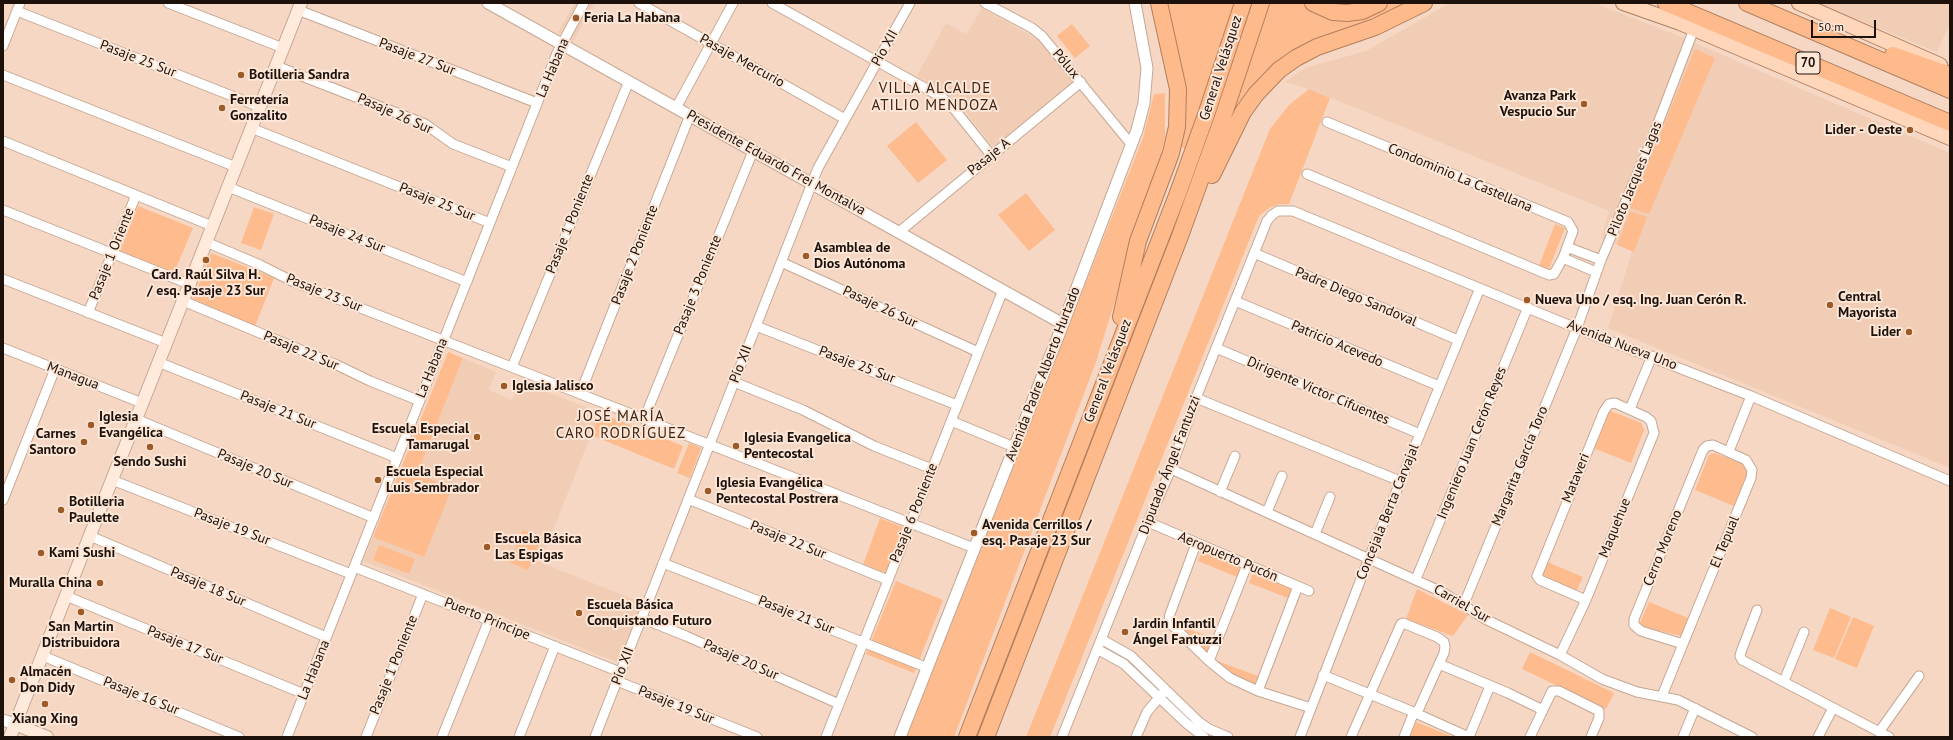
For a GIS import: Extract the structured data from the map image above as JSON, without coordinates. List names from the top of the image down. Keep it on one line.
{"streets":{"highway":["70","General Velásquez"],"street":["Pío XII","Pasaje 27 Sur","Pasaje 25 Sur","Pasaje Mercurio","Pólux","La Habana","Pasaje 26 Sur","Pasaje A","Presidente Eduardo Frei Montalva","Condominio La Castellana","Piloto Jacques Lagas","Pasaje 1 Poniente","Pasaje 24 Sur","Pasaje 1 Oriente","Pasaje 2 Poniente","Pasaje 3 Poniente","Pasaje 23 Sur","Padre Diego Sandoval","Patricio Acevedo","Avenida Nueva Uno","Pasaje 22 Sur","Avenida Padre Alberto Hurtado","Managua","Dirigente Víctor Cifuentes","Pasaje 21 Sur","Ingeniero Juan Cerón Reyes","Diputado Ángel Fantuzzi","Margarita García Toro","Pasaje 20 Sur","Mataveri","Concejala Berta Carvajal","Pasaje 6 Poniente","Pasaje 19 Sur","Maquehue","El Tepual","Cerro Moreno","Aeropuerto Pucón","Pasaje 18 Sur","Carriel Sur","Puerto Príncipe","Pasaje 17 Sur","Pasaje 16 Sur"]},"crossings":[["Pío XII","Pasaje 25 Sur"],["Pío XII","Pasaje Mercurio"],["Pío XII","Pasaje 26 Sur"],["Pío XII","Presidente Eduardo Frei Montalva"],["Pío XII","Pasaje 23 Sur"],["Pío XII","Pasaje 22 Sur"],["Pío XII","Pasaje 21 Sur"],["Pío XII","Pasaje 20 Sur"],["Pío XII","Pasaje 19 Sur"],["Pío XII","Puerto Príncipe"],["Pasaje 27 Sur","La Habana"],["Pasaje 25 Sur","La Habana"],["Pasaje 25 Sur","Pasaje 6 Poniente"],["Pólux","Pasaje A"],["Pólux","Avenida Padre Alberto Hurtado"],["La Habana","Pasaje 26 Sur"],["La Habana","Presidente Eduardo Frei Montalva"],["La Habana","Pasaje 24 Sur"],["La Habana","Pasaje 23 Sur"],["La Habana","Pasaje 22 Sur"],["La Habana","Pasaje 21 Sur"],["La Habana","Pasaje 20 Sur"],["La Habana","Pasaje 19 Sur"],["La Habana","Pasaje 18 Sur"],["La Habana","Puerto Príncipe"],["La Habana","Pasaje 17 Sur"],["Pasaje 26 Sur","Pasaje 6 Poniente"],["Pasaje A","Presidente Eduardo Frei Montalva"],["Presidente Eduardo Frei Montalva","Pasaje 1 Poniente"],["Presidente Eduardo Frei Montalva","Pasaje 2 Poniente"],["Presidente Eduardo Frei Montalva","Pasaje 3 Poniente"],["Presidente Eduardo Frei Montalva","Avenida Padre Alberto Hurtado"],["Presidente Eduardo Frei Montalva","Pasaje 6 Poniente"],["Piloto Jacques Lagas","Avenida Nueva Uno"],["Piloto Jacques Lagas","Margarita García Toro"],["Pasaje 1 Poniente","Pasaje 23 Sur"],["Pasaje 1 Poniente","Puerto Príncipe"],["Pasaje 2 Poniente","Pasaje 23 Sur"],["Pasaje 3 Poniente","Pasaje 23 Sur"],["Padre Diego Sandoval","Diputado Ángel Fantuzzi"],["Padre Diego Sandoval","Concejala Berta Carvajal"],["Patricio Acevedo","Diputado Ángel Fantuzzi"],["Patricio Acevedo","Concejala Berta Carvajal"],["Avenida Nueva Uno","Ingeniero Juan Cerón Reyes"],["Avenida Nueva Uno","Diputado Ángel Fantuzzi"],["Avenida Nueva Uno","Margarita García Toro"],["Avenida Nueva Uno","Concejala Berta Carvajal"],["Pasaje 22 Sur","Pasaje 6 Poniente"],["Avenida Padre Alberto Hurtado","Pasaje 21 Sur"],["Dirigente Víctor Cifuentes","Diputado Ángel Fantuzzi"],["Dirigente Víctor Cifuentes","Concejala Berta Carvajal"],["Pasaje 21 Sur","Pasaje 6 Poniente"],["Ingeniero Juan Cerón Reyes","Carriel Sur"],["Diputado Ángel Fantuzzi","Aeropuerto Pucón"],["Diputado Ángel Fantuzzi","Carriel Sur"],["Margarita García Toro","Carriel Sur"],["Pasaje 20 Sur","Pasaje 6 Poniente"],["Mataveri","Maquehue"],["Concejala Berta Carvajal","Carriel Sur"],["Pasaje 19 Sur","Puerto Príncipe"],["Maquehue","Carriel Sur"],["El Tepual","Cerro Moreno"],["El Tepual","Carriel Sur"]],"districts":["VILLA ALCALDE ATILIO MENDOZA","JOSÉ MARÍA CARO RODRÍGUEZ"],"places":["Feria La Habana","Botilleria Sandra","Avanza Park Vespucio Sur","Ferretería Gonzalito","Lider - Oeste","Asamblea de Dios Autónoma","Card. Raúl Silva H. / esq. Pasaje 23 Sur","Nueva Uno / esq. Ing. Juan Cerón R.","Central Mayorista","Lider","Iglesia Jalisco","Iglesia Evangélica","Escuela Especial Tamarugal","Carnes Santoro","Iglesia Evangelica Pentecostal","Sendo Sushi","Escuela Especial Luis Sembrador","Iglesia Evangélica Pentecostal Postrera","Botilleria Paulette","Avenida Cerrillos / esq. Pasaje 23 Sur","Escuela Básica Las Espigas","Kami Sushi","Muralla China","San Martin Distribuidora","Escuela Básica Conquistando Futuro","Jardin Infantil Ángel Fantuzzi","Almacén Don Didy","Xiang Xing"],"scale_bar":"50 m"}
